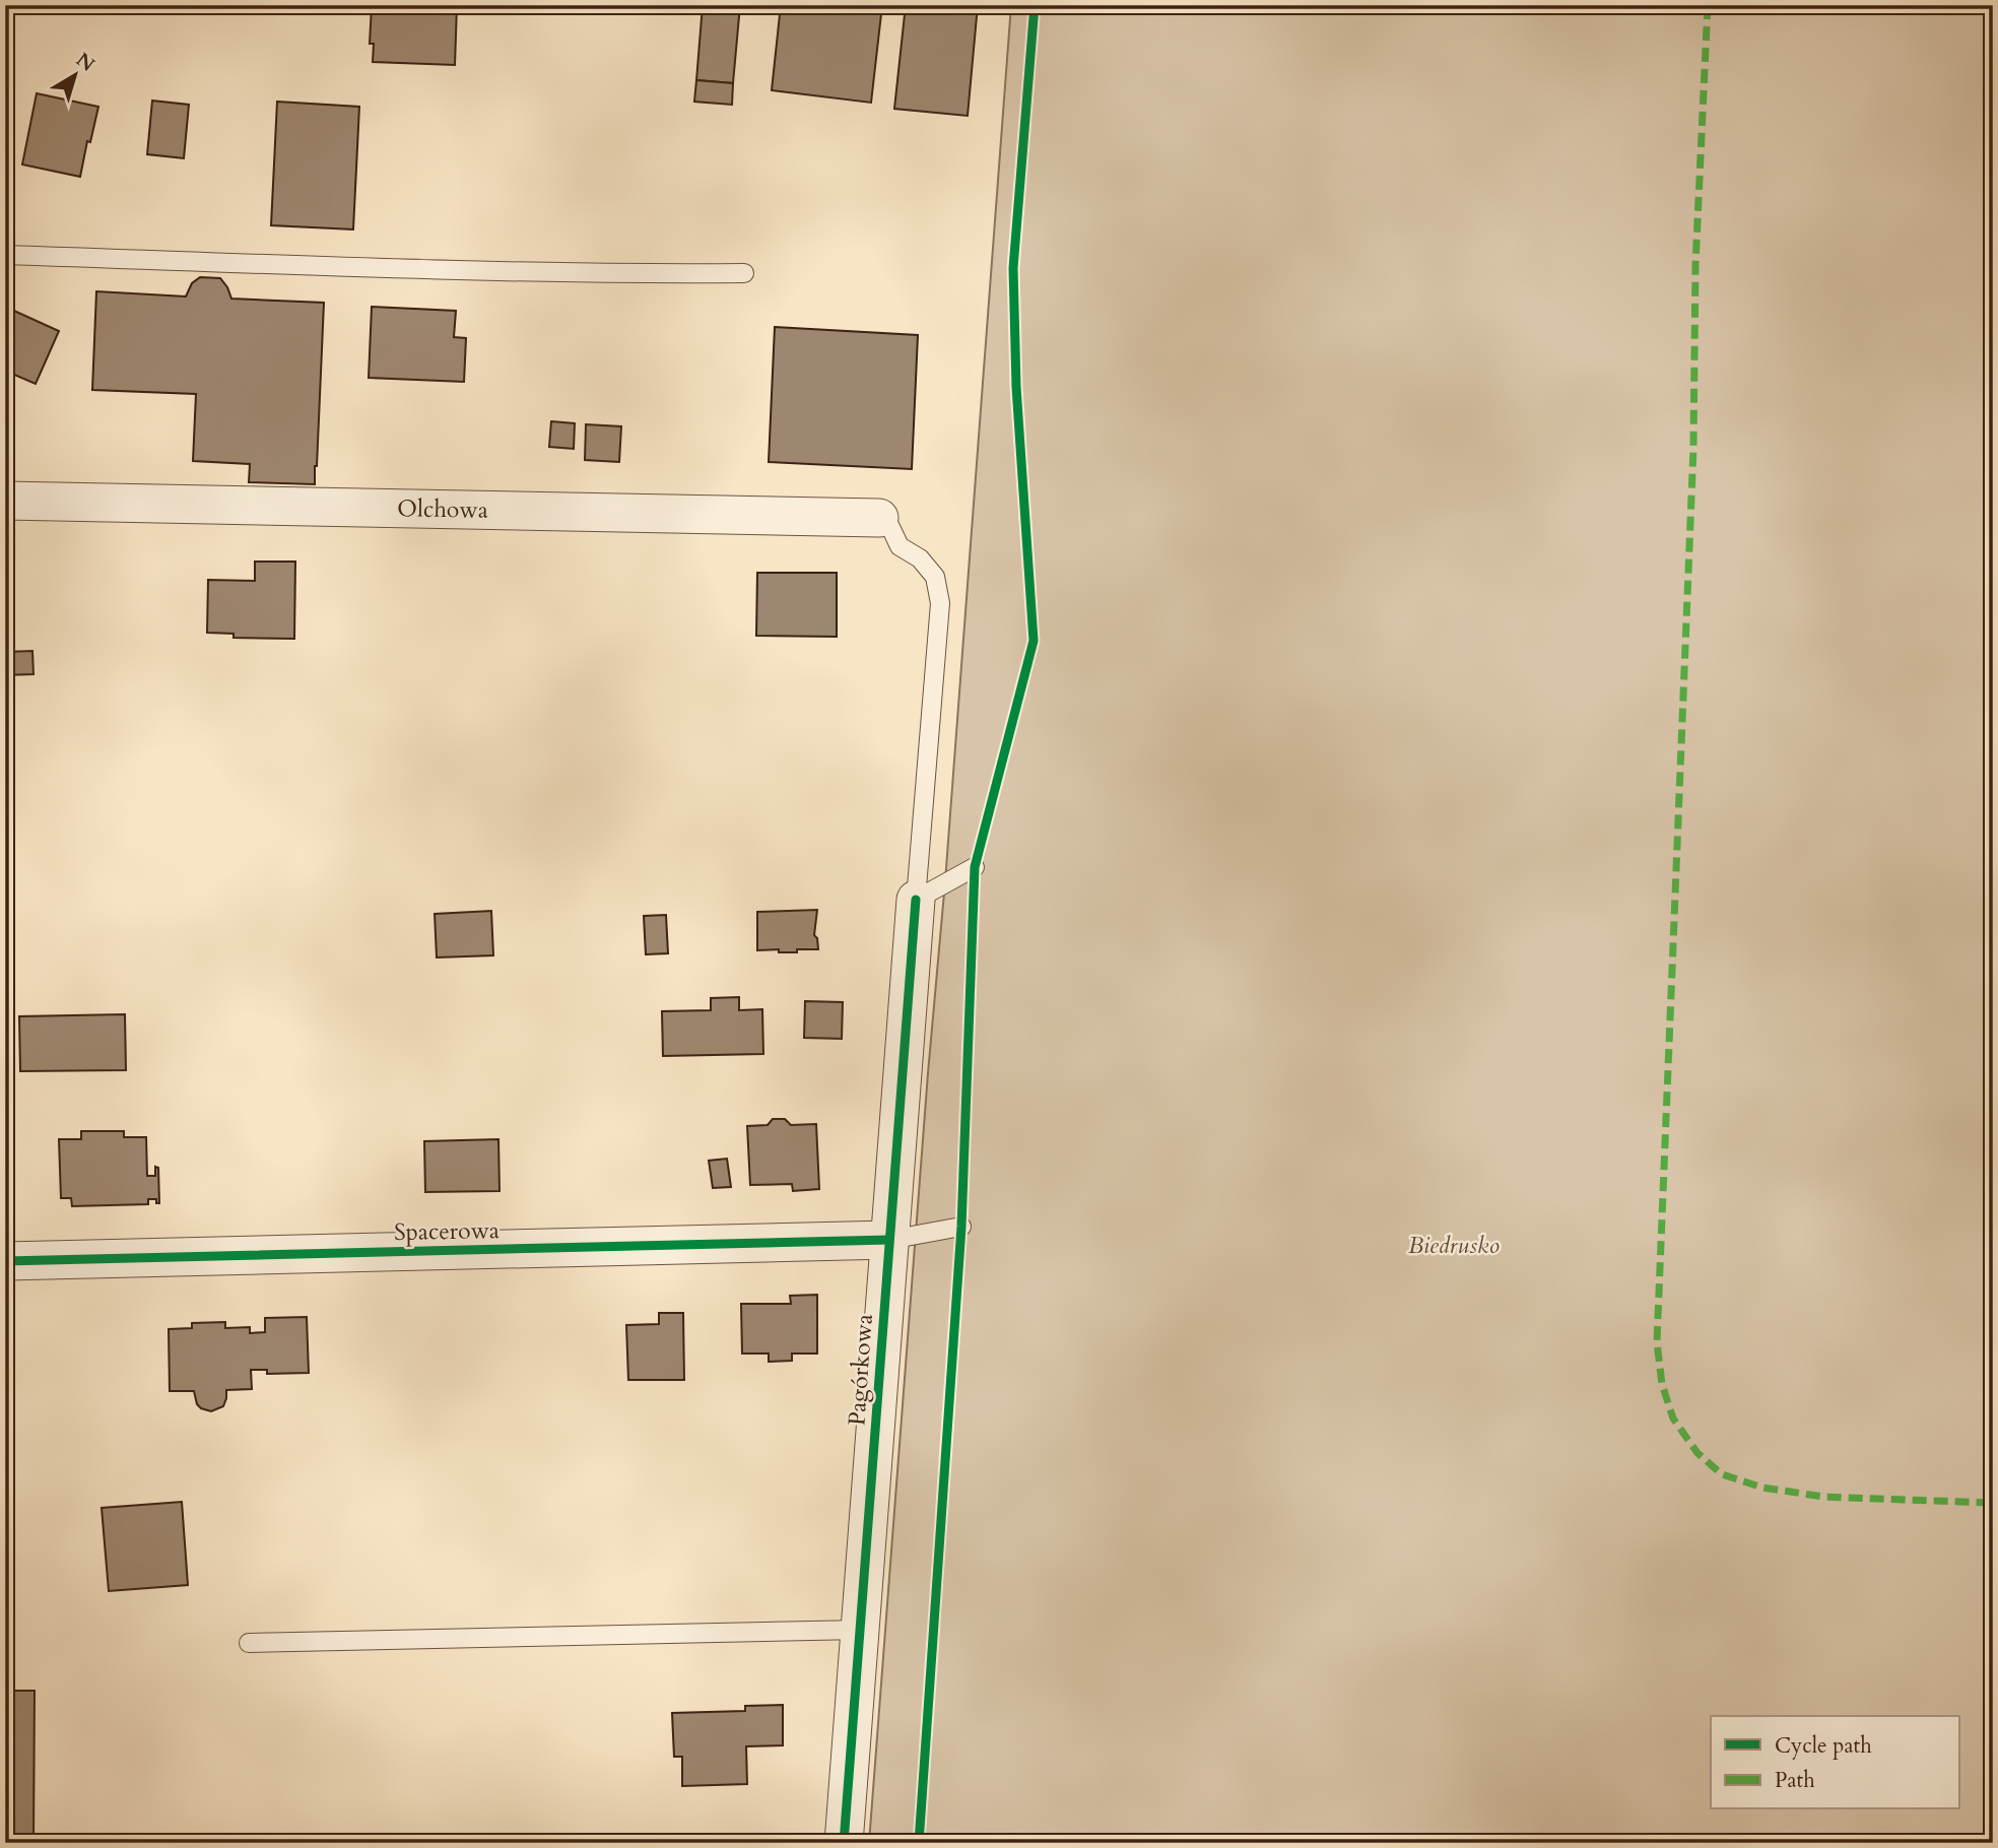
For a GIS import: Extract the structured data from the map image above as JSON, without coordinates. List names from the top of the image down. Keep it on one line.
{"streets":{"street":["Olchowa","Spacerowa","Pagórkowa"]},"crossings":[["Spacerowa","Pagórkowa"]],"parks":["Biedrusko"],"legend":["Cycle path","Path"],"north":"top right"}
